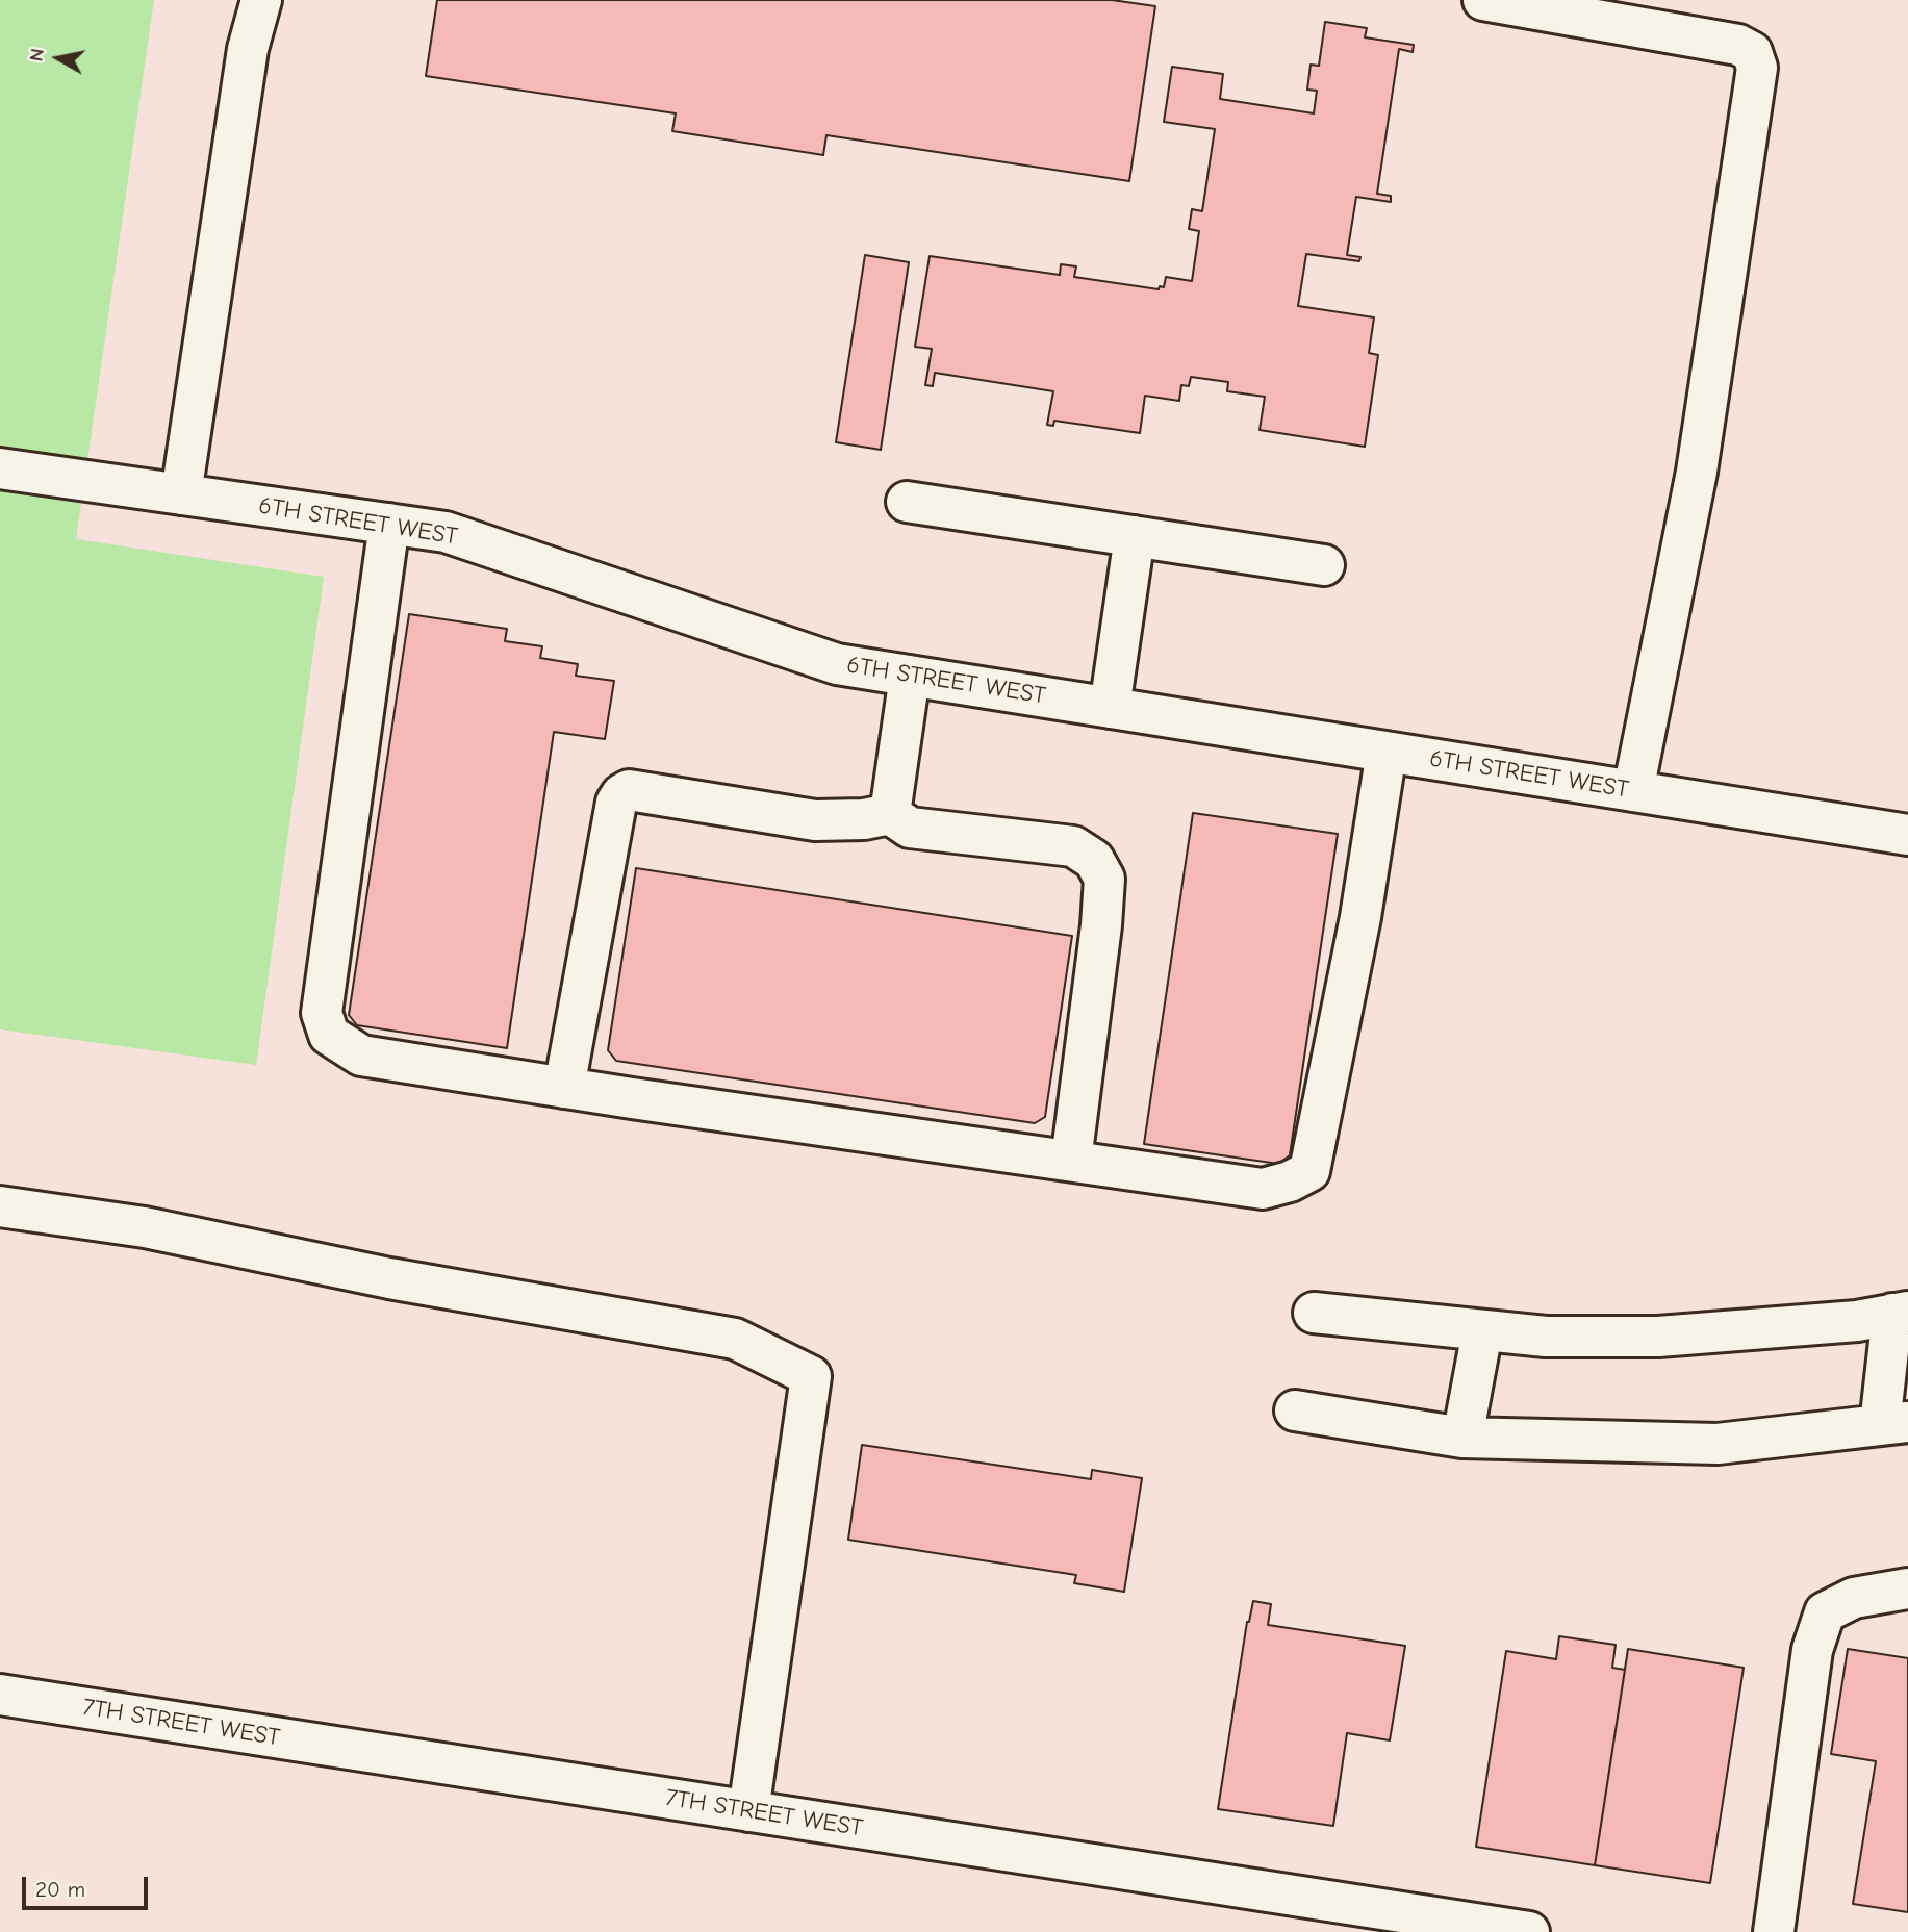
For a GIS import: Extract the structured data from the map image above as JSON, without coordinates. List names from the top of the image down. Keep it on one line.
{"streets":{"street":["6TH STREET WEST","7TH STREET WEST"]},"scale_bar":"20 m","north":"left"}
